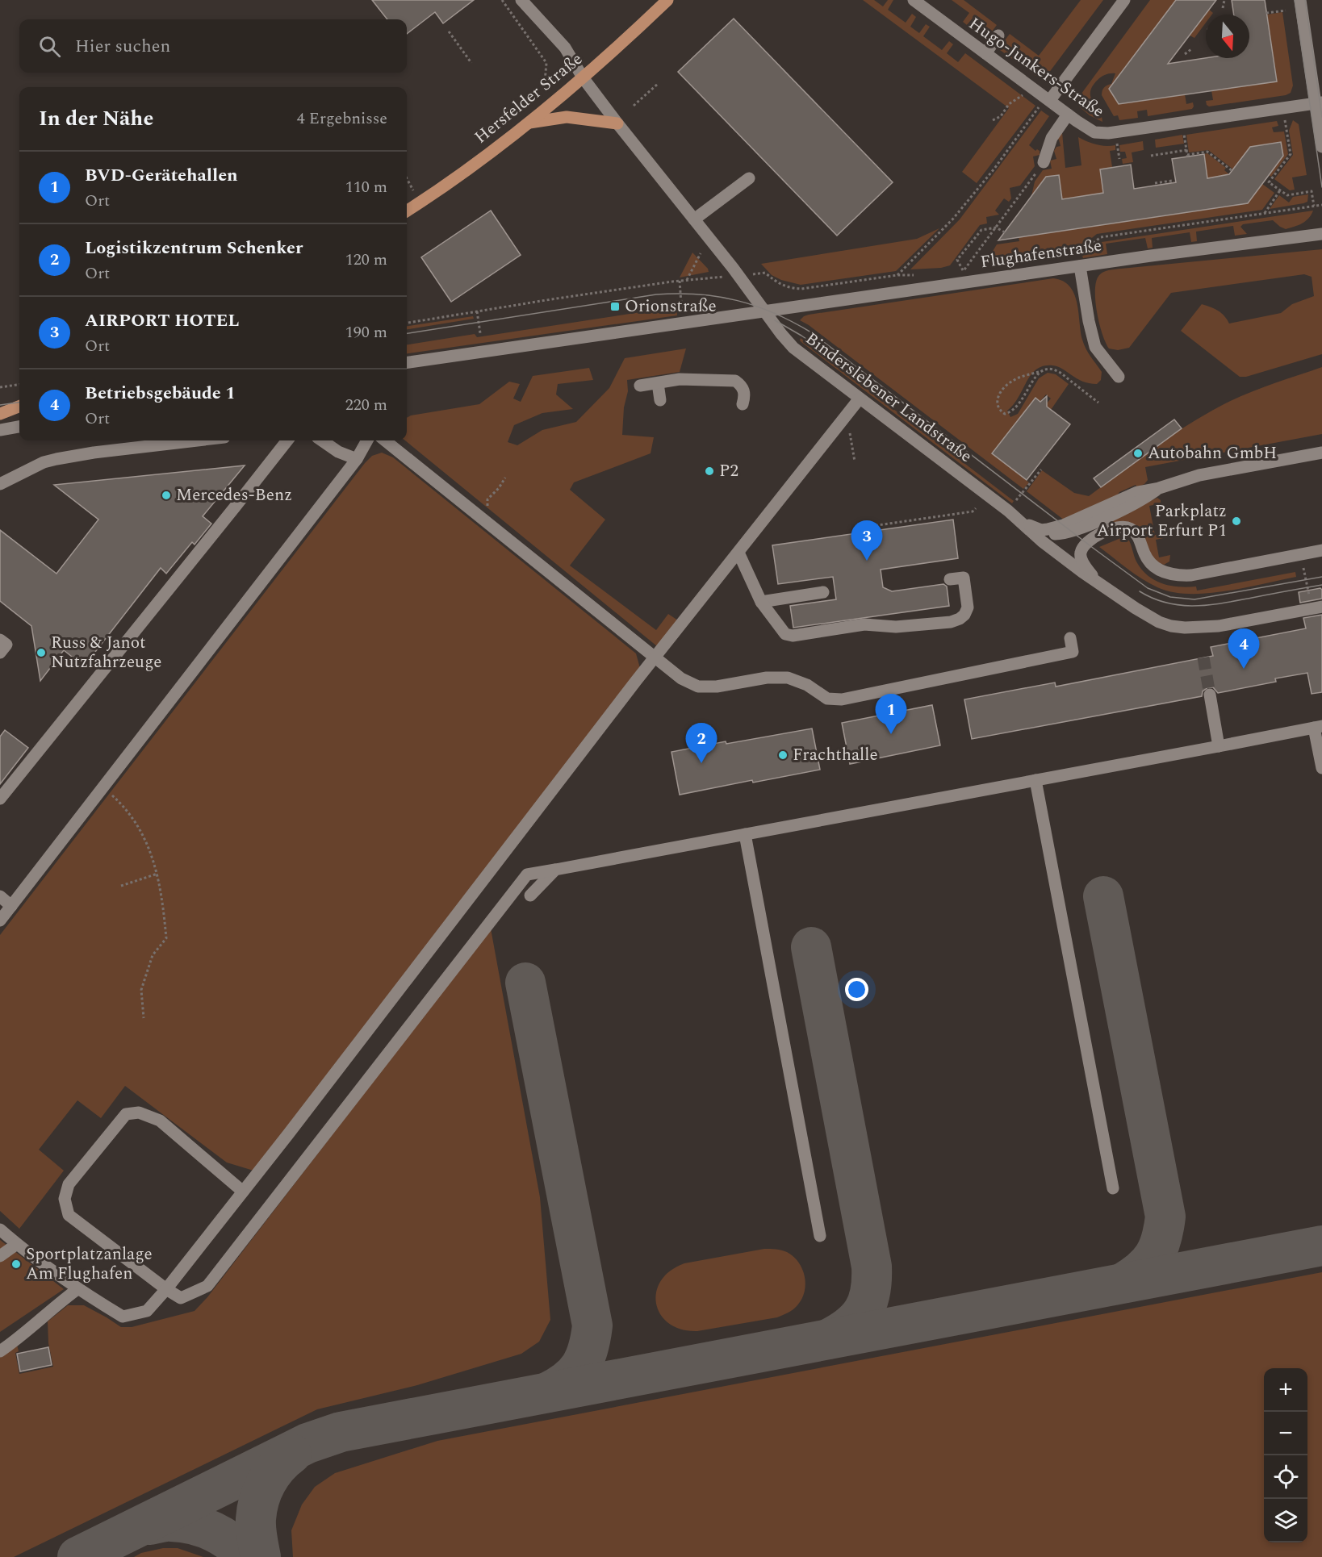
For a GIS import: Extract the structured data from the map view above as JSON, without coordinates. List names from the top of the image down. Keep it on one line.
{"streets":{"main road":["Hersfelder Straße"],"street":["Hugo-Junkers-Straße","Flughafenstraße","Binderslebener Landstraße"]},"crossings":[["Flughafenstraße","Binderslebener Landstraße"]],"places":{"transit":["Orionstraße"],"other":["Autobahn GmbH","P2","Mercedes-Benz","Parkplatz Airport Erfurt P1","Russ & Janot Nutzfahrzeuge","Frachthalle","Sportplatzanlage Am Flughafen"]},"north":"bottom","page":{"search":"Hier suchen","heading":["In der Nähe","4 Ergebnisse"],"list":[{"mark":"1","name":"BVD-Gerätehallen","note":"Ort","value":"110 m"},{"mark":"2","name":"Logistikzentrum Schenker","note":"Ort","value":"120 m"},{"mark":"3","name":"AIRPORT HOTEL","note":"Ort","value":"190 m"},{"mark":"4","name":"Betriebsgebäude 1","note":"Ort","value":"220 m"}],"pins":["3","4","1","2"],"map_buttons":["+","−"]}}
